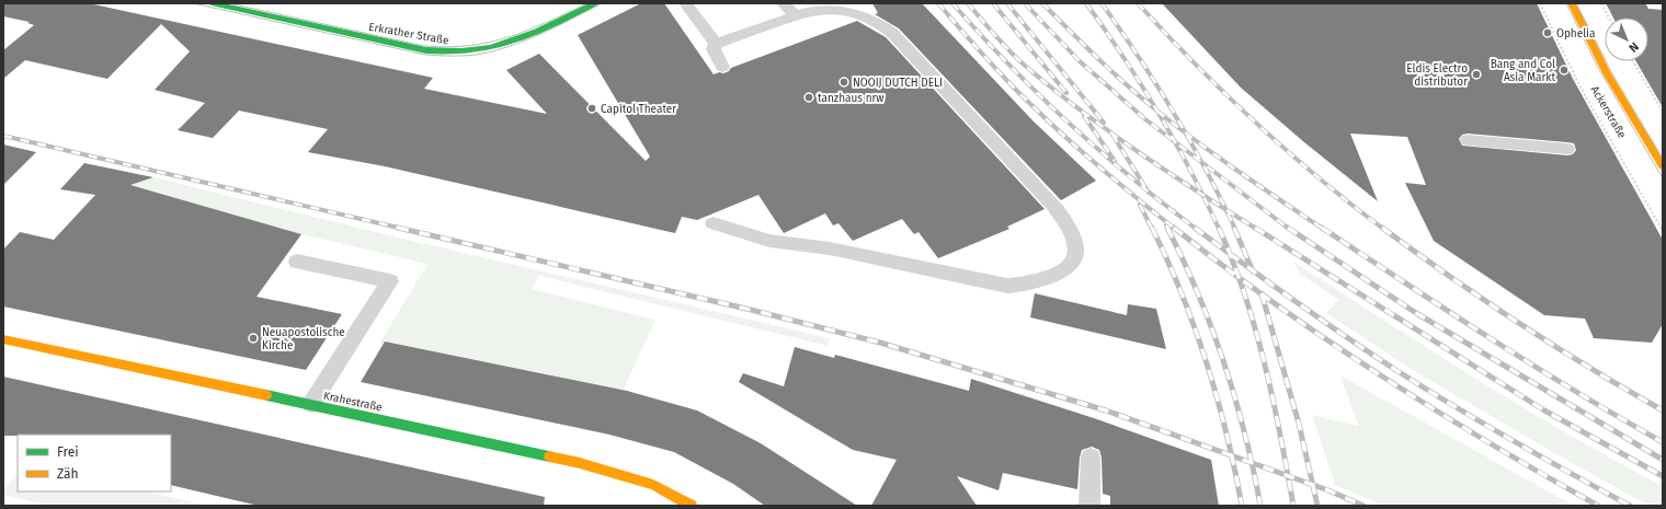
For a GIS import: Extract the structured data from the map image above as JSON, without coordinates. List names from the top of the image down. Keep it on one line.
{"streets":{"street":["Erkrather Straße","Ackerstraße","Krahestraße"]},"places":["Ophelia","Bang and Col Asia Markt","Eldis Electro distributor","NOOIJ DUTCH DELI","tanzhaus nrw","Capitol Theater","Neuapostolische Kirche"],"legend":["Frei","Zäh"],"north":"bottom right"}
